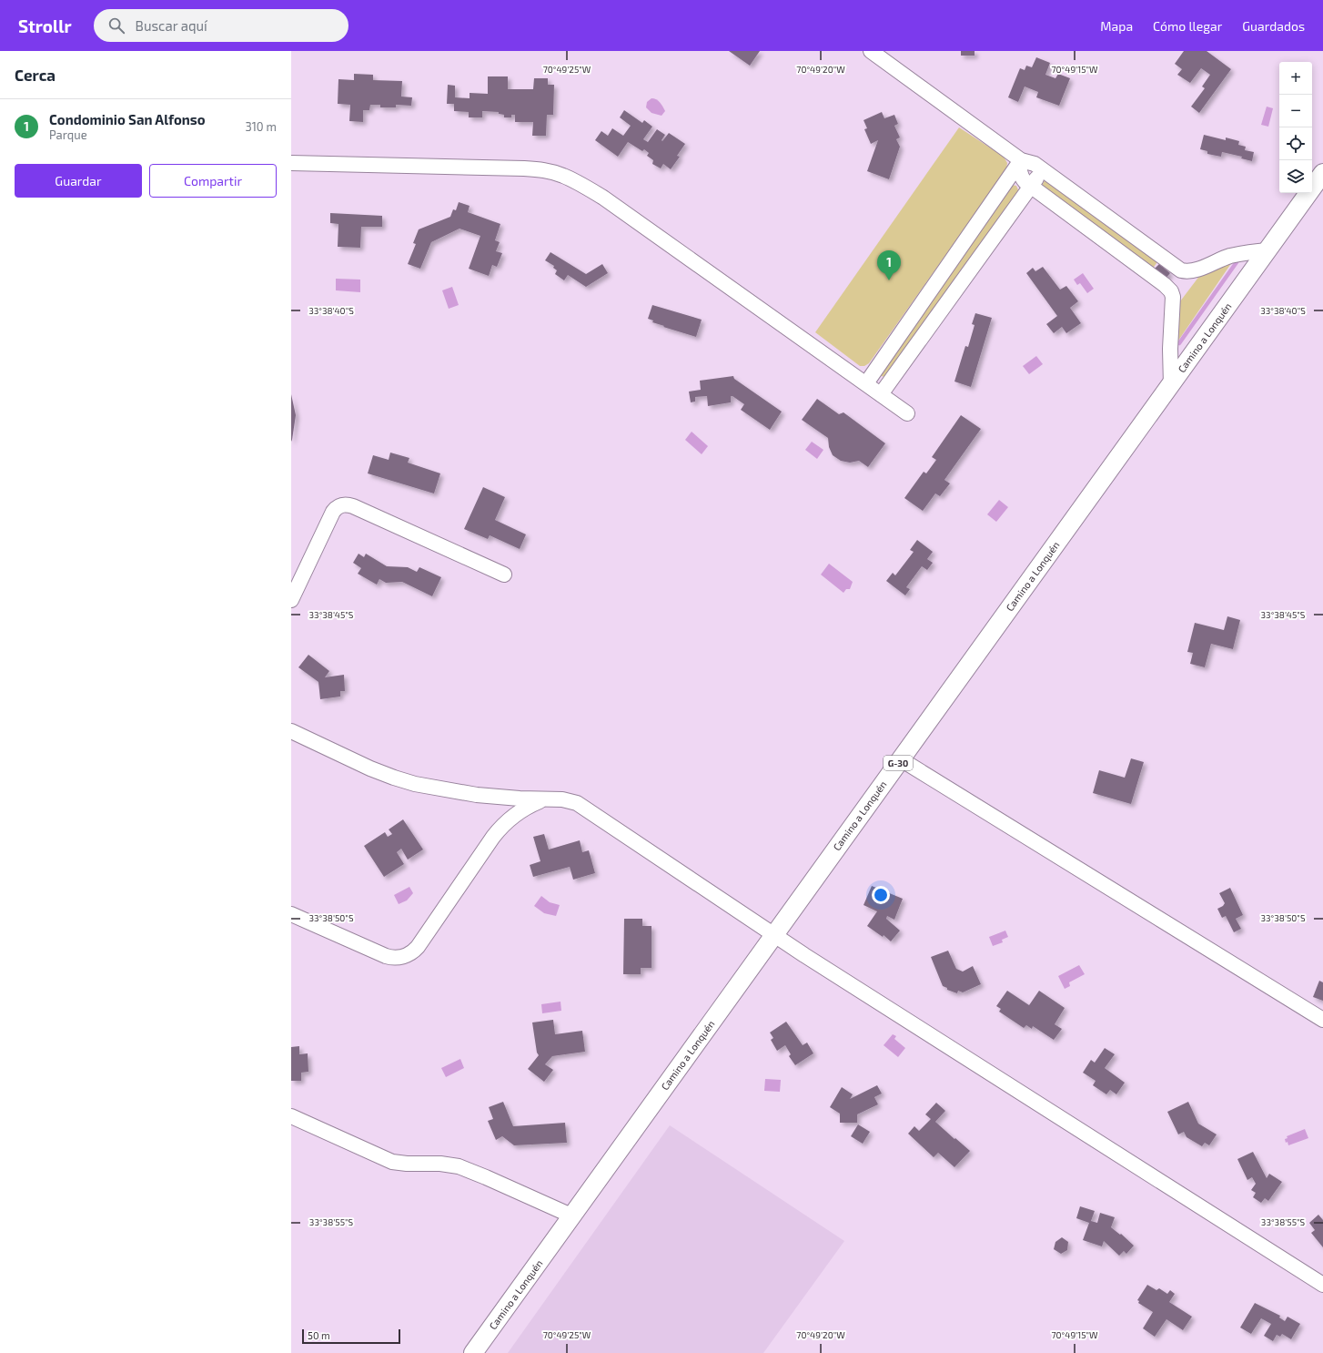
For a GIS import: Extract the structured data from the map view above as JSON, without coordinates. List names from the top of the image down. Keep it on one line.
{"streets":{"main road":["Camino a Lonquén","G-30"]},"scale_bar":"50 m","page":{"header":"Strollr","search":"Buscar aquí","nav":["Mapa","Cómo llegar","Guardados"],"heading":"Cerca","map_buttons":["+","−"],"list":[{"mark":"1","name":"Condominio San Alfonso","note":"Parque","value":"310 m"}],"buttons":["Guardar","Compartir"],"pins":"1","scale":"50 m"},"coordinates":["70°49'25\"W","70°49'20\"W","70°49'15\"W","33°38'40\"S","33°38'45\"S","33°38'50\"S","33°38'55\"S"]}
